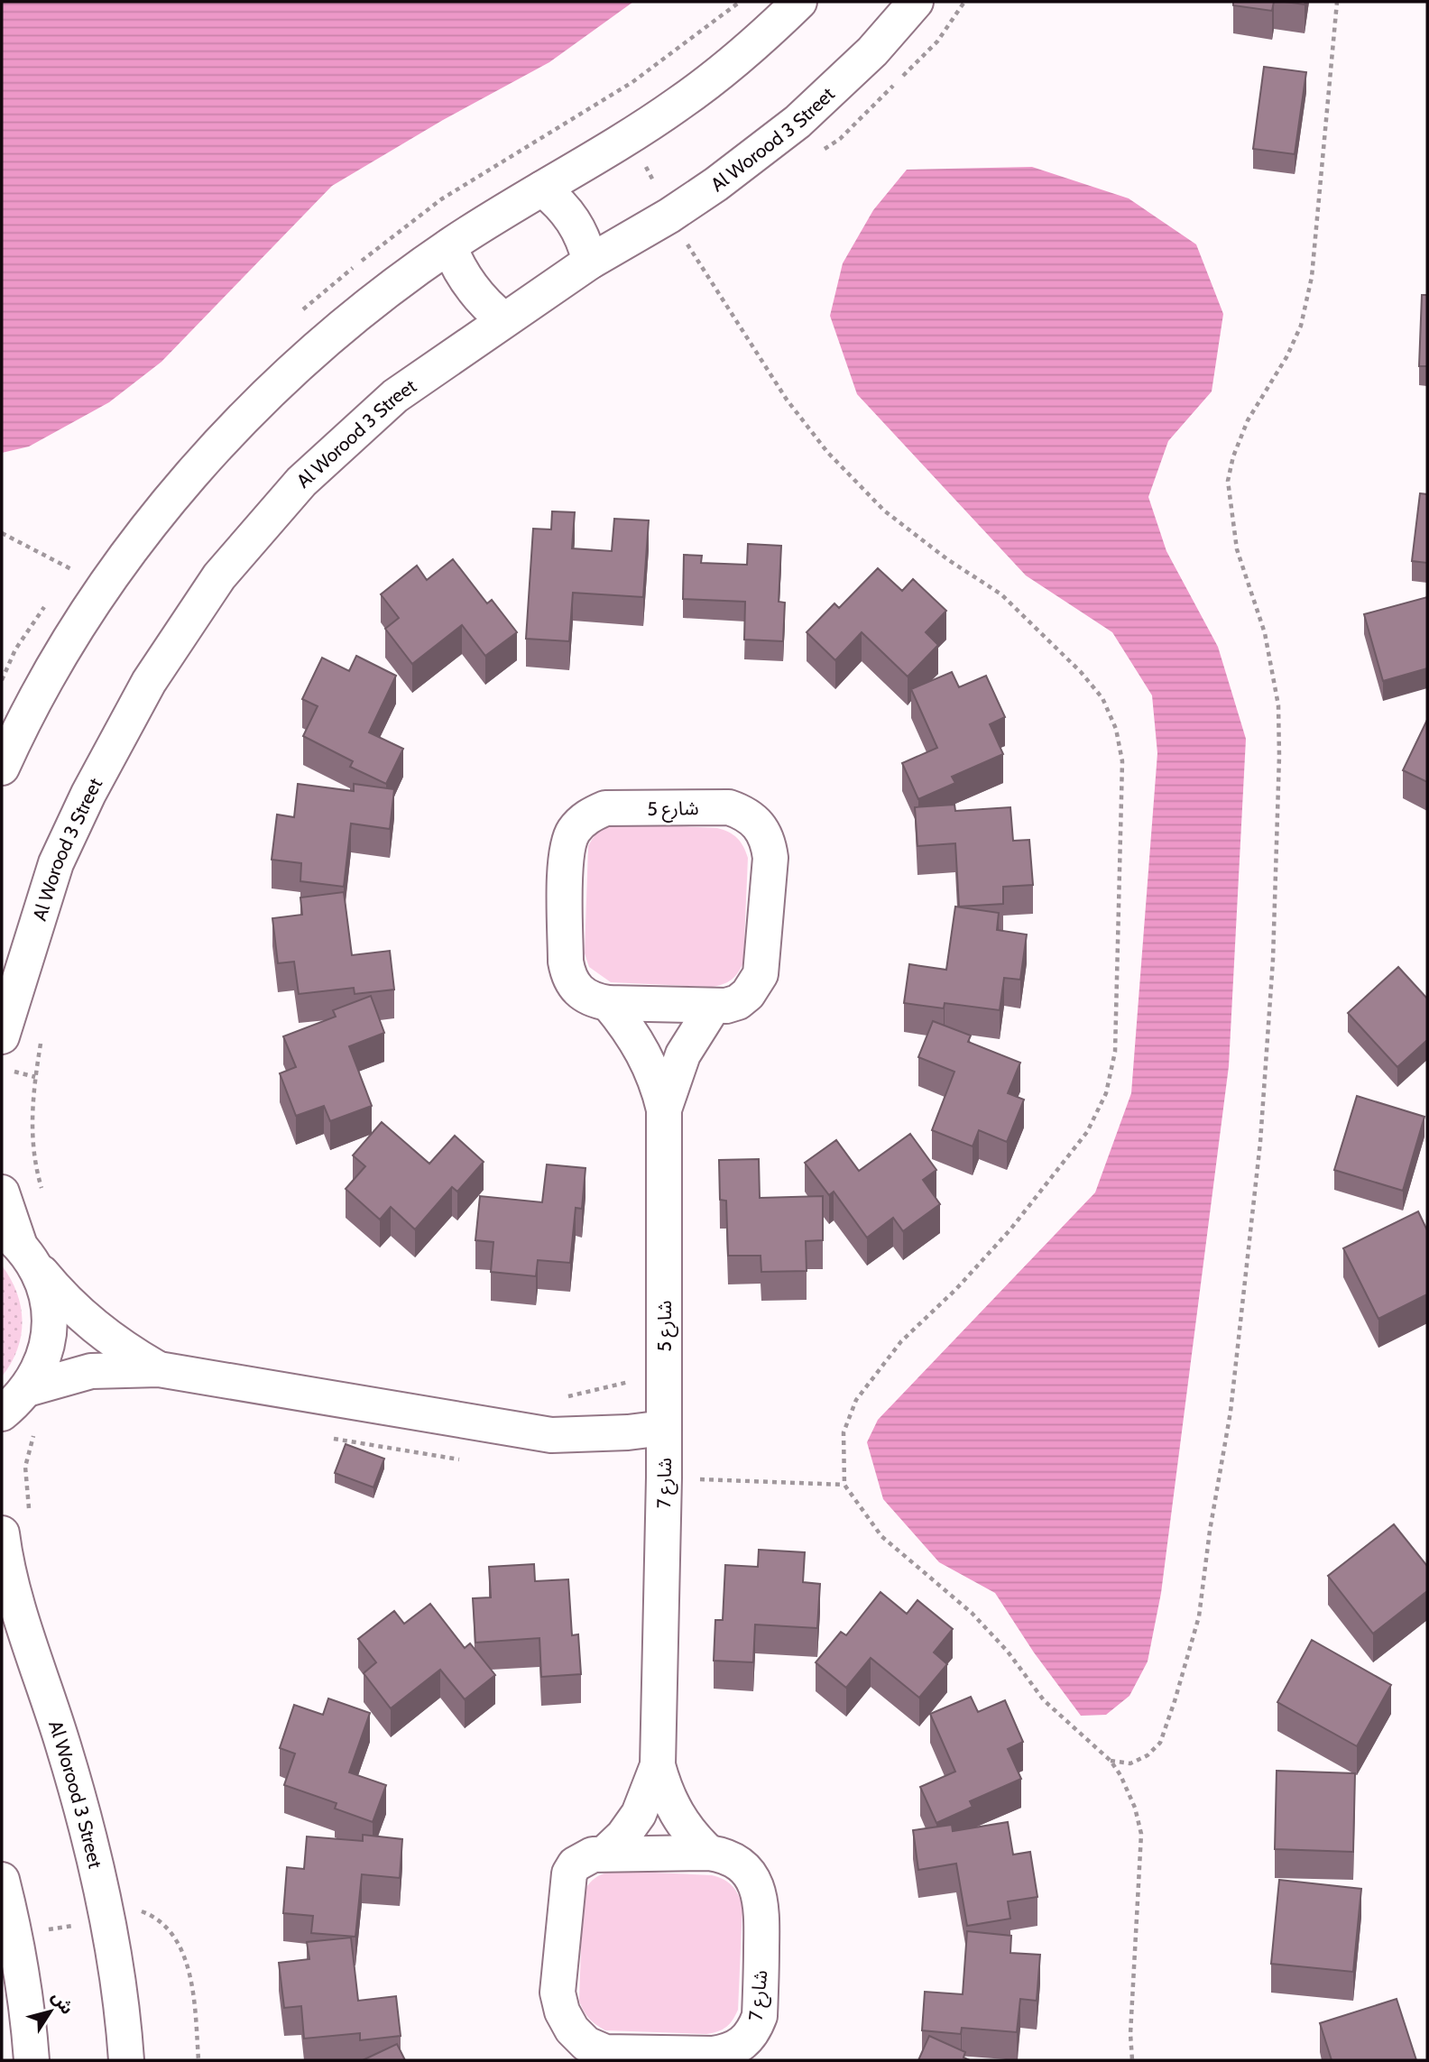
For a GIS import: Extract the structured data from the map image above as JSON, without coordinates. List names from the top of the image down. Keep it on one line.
{"streets":{"street":["Al Worood 3 Street","شارع 5","شارع 7"]},"crossings":[["شارع 5","شارع 7"]],"north":"top right"}
